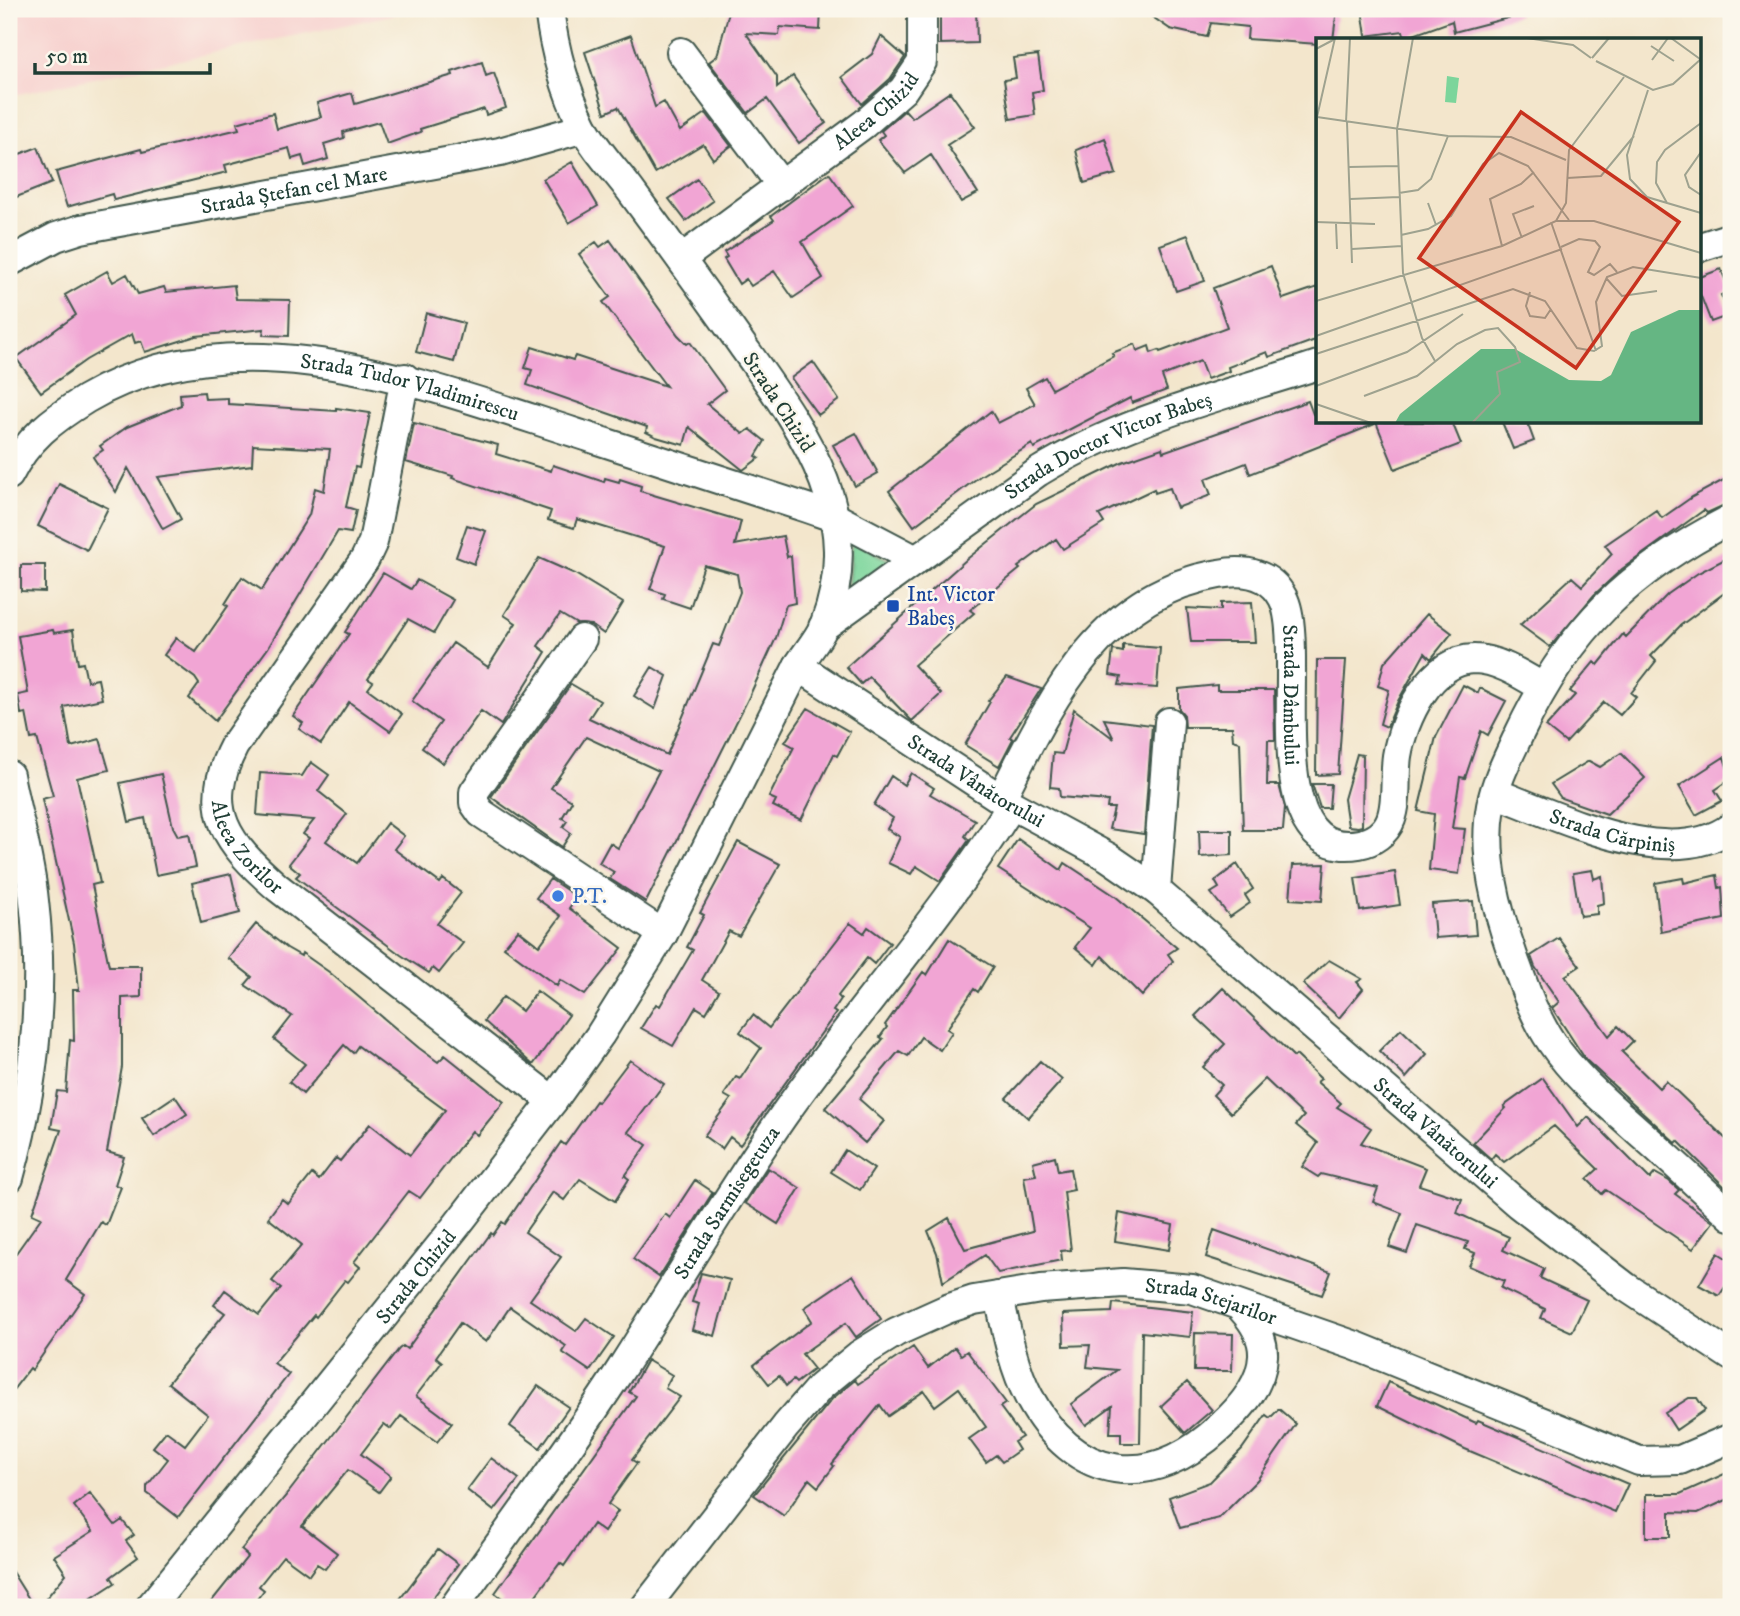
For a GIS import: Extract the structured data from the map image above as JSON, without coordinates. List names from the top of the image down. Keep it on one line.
{"streets":{"street":["Aleea Chizid","Strada Ștefan cel Mare","Strada Tudor Vladimirescu","Strada Chizid","Strada Doctor Victor Babeș","Strada Dâmbului","Strada Vânătorului","Strada Cărpiniș","Aleea Zorilor","Strada Sarmisegetuza","Strada Stejarilor"]},"crossings":[["Aleea Chizid","Strada Chizid"],["Strada Ștefan cel Mare","Strada Chizid"],["Strada Tudor Vladimirescu","Strada Chizid"],["Strada Tudor Vladimirescu","Aleea Zorilor"],["Strada Chizid","Strada Doctor Victor Babeș"],["Strada Chizid","Strada Vânătorului"],["Strada Chizid","Aleea Zorilor"],["Strada Dâmbului","Strada Vânătorului"],["Strada Dâmbului","Strada Sarmisegetuza"],["Strada Vânătorului","Strada Sarmisegetuza"]],"places":{"transit":["Int. Victor Babeș"],"other":["P.T."]},"scale_bar":"50 m"}
